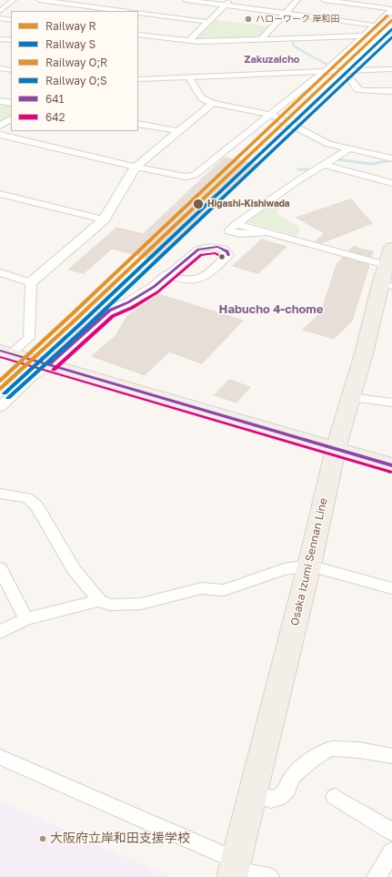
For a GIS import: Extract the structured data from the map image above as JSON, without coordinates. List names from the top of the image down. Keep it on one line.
{"streets":{"main road":["Osaka Izumi Sennan Line"]},"districts":["Zakuzaicho","Habucho 4-chome"],"places":["ハローワーク 岸和田","Higashi-Kishiwada","大阪府立岸和田支援学校"],"lines":["rail line O;R","rail line R","rail line S","rail line O;S","transit line 641","transit line 642"],"legend":["Railway R","Railway S","Railway O;R","Railway O;S","641","642"]}
